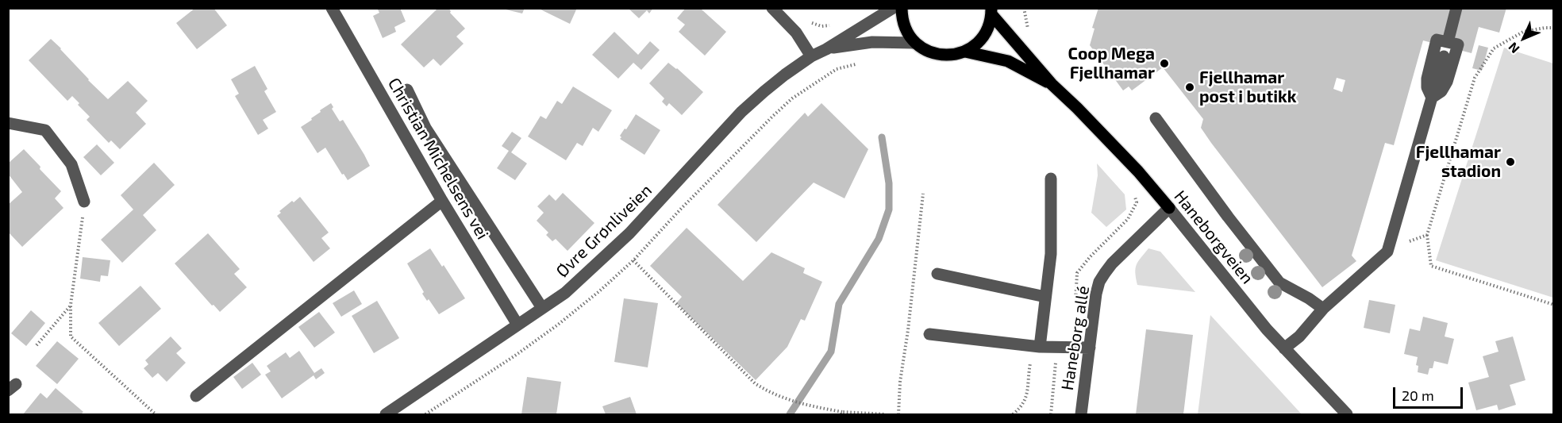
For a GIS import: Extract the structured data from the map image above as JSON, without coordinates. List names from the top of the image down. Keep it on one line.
{"streets":{"main road":["Haneborgveien"],"street":["Christian Michelsens vei","Øvre Grønliveien","Haneborg allé"]},"crossings":[["Christian Michelsens vei","Øvre Grønliveien"],["Haneborgveien","Haneborg allé"]],"places":["Coop Mega Fjellhamar","Fjellhamar post i butikk","Fjellhamar stadion"],"scale_bar":"20 m","north":"bottom left"}
